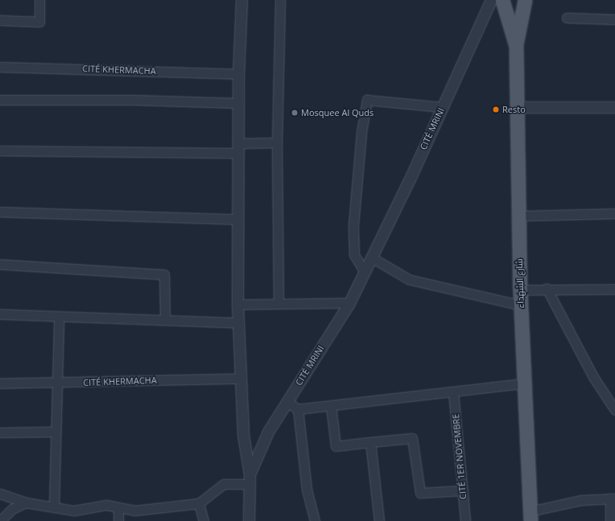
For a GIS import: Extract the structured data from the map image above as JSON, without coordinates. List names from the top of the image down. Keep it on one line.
{"streets":{"main road":["شارع الشهداء"],"street":["CITÉ KHERMACHA","CITÉ MRINI","CITÉ 1ER NOVEMBRE"]},"places":["Resto","Mosquee Al Quds"]}
